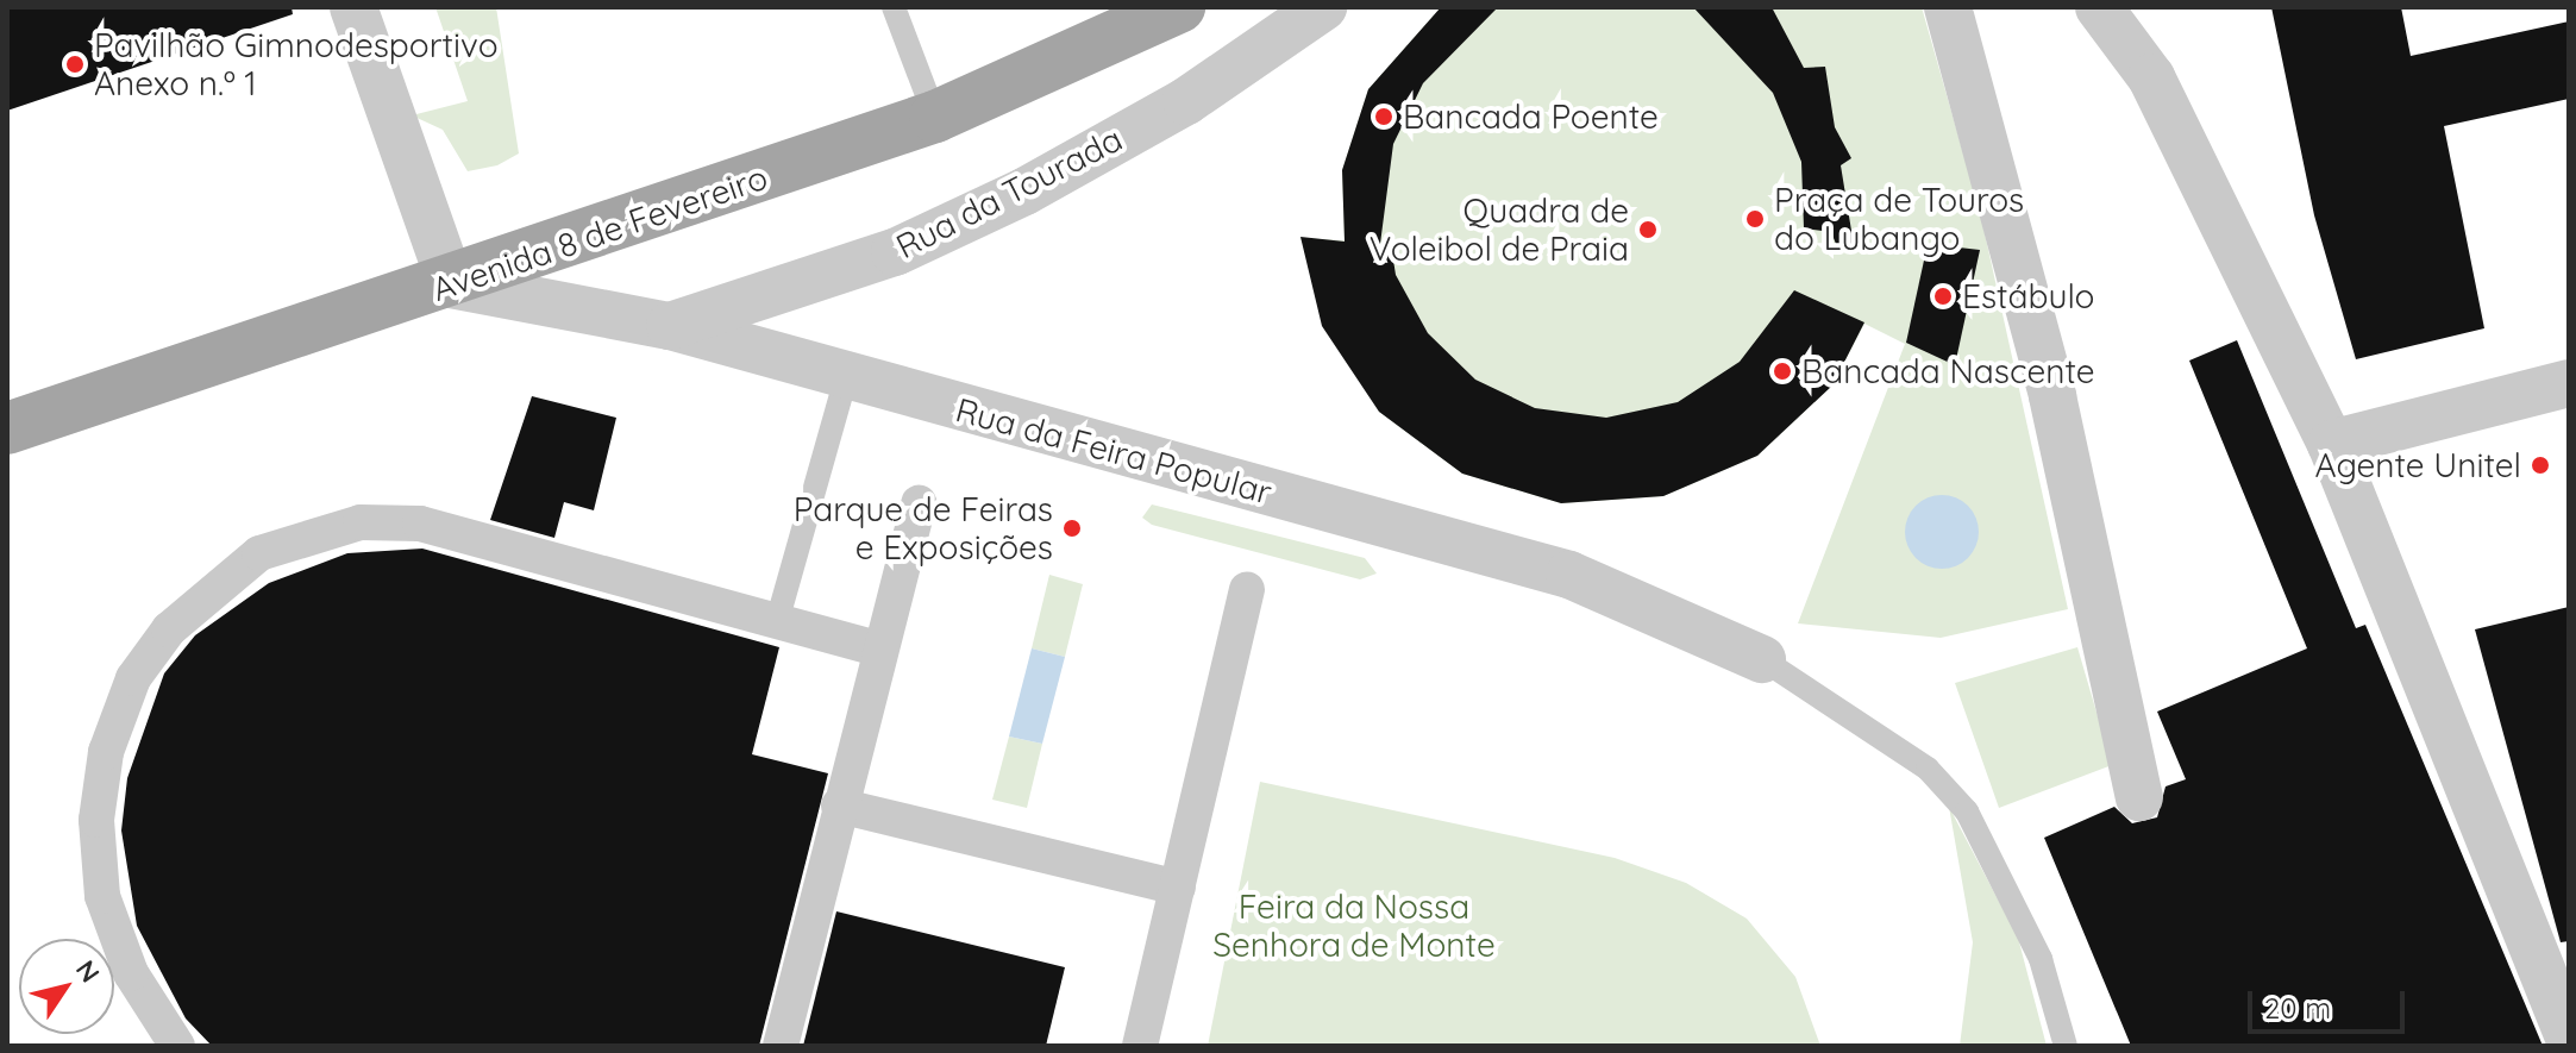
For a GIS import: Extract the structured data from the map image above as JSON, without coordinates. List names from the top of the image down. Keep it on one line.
{"streets":{"main road":["Avenida 8 de Fevereiro"],"street":["Rua da Tourada","Rua da Feira Popular"]},"crossings":[["Rua da Tourada","Rua da Feira Popular"],["Avenida 8 de Fevereiro","Rua da Feira Popular"]],"parks":["Feira da Nossa Senhora de Monte"],"places":["Pavilhão Gimnodesportivo Anexo n.º 1","Bancada Poente","Praça de Touros do Lubango","Quadra de Voleibol de Praia","Estábulo","Bancada Nascente","Agente Unitel","Parque de Feiras e Exposições"],"scale_bar":"20 m","north":"top right"}
